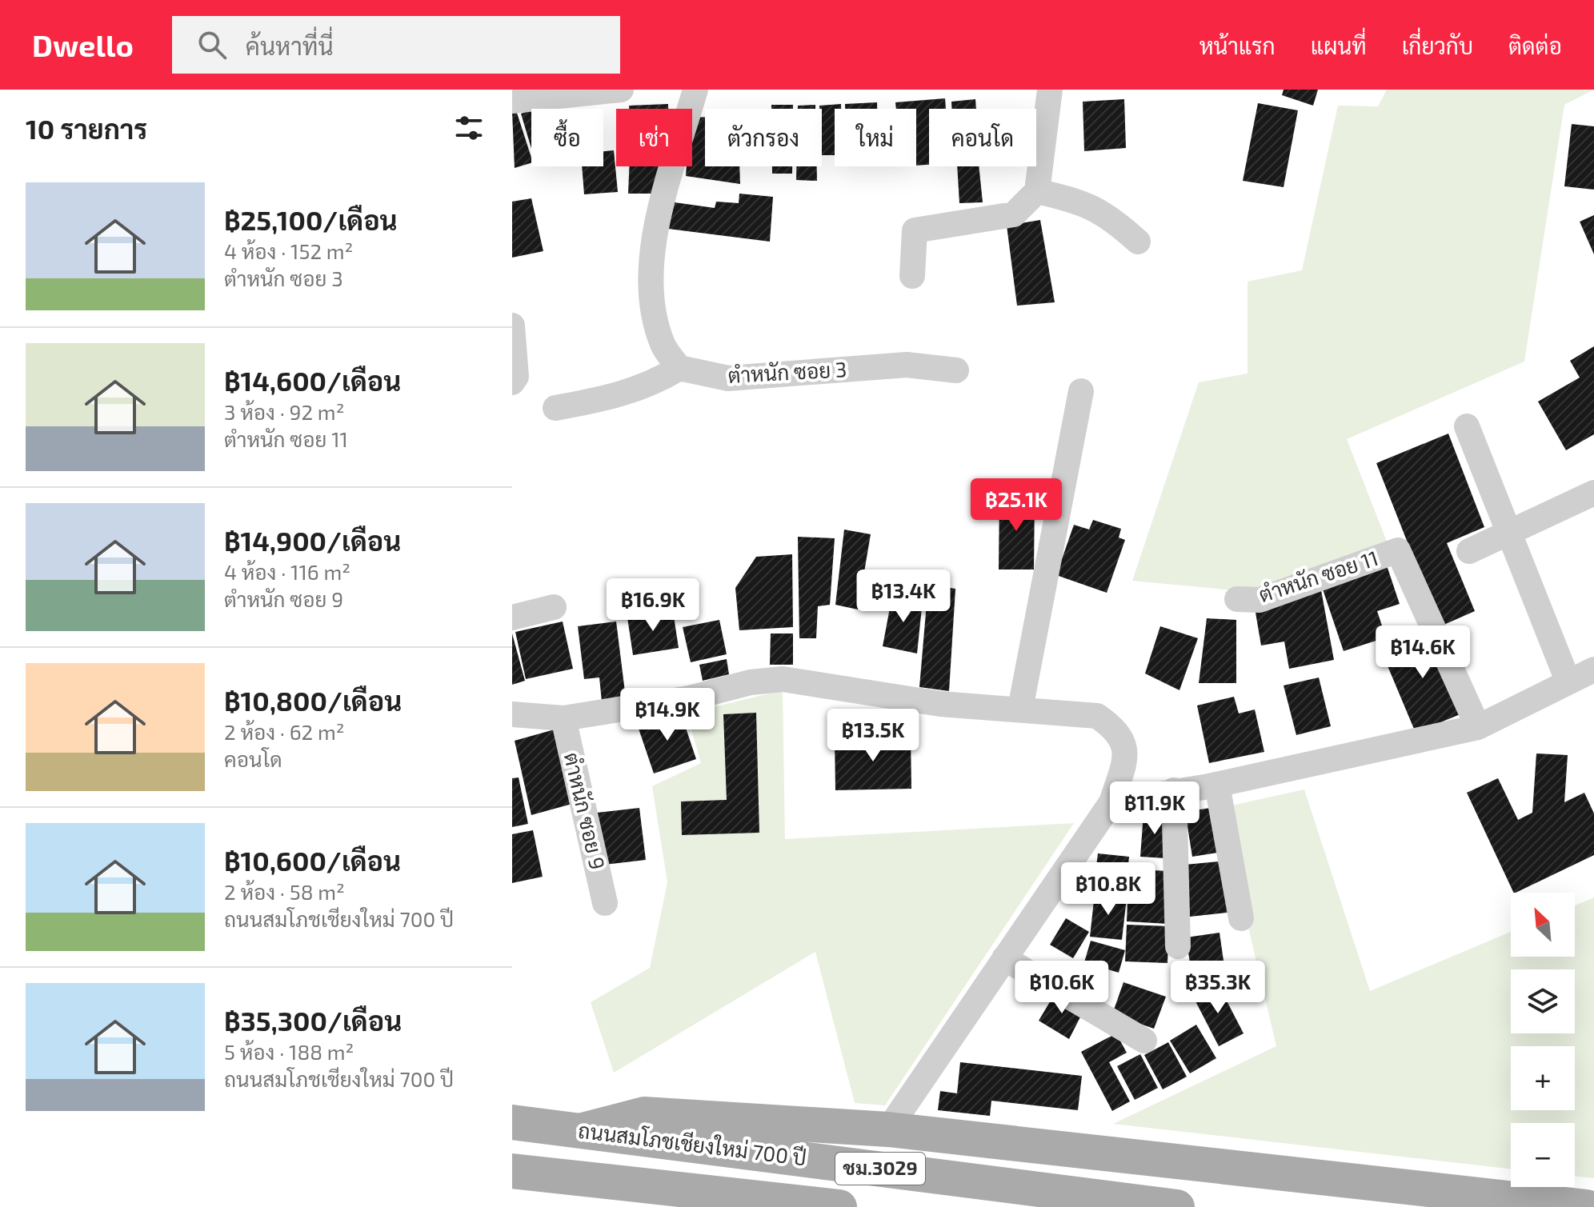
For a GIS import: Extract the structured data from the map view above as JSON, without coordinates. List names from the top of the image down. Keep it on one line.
{"streets":{"main road":["ถนนสมโภชเชียงใหม่ 700 ปี","ชม.3029"],"street":["ตำหนัก ซอย 3","ตำหนัก ซอย 11","ตำหนัก ซอย 9"]},"north":"top left","page":{"header":"Dwello","search":"ค้นหาที่นี่","nav":["หน้าแรก","แผนที่","เกี่ยวกับ","ติดต่อ"],"heading":"10 รายการ","chip":["ซื้อ","เช่า","ตัวกรอง","ใหม่","คอนโด"],"list":[{"name":"฿25,100/เดือน","note":"4 ห้อง · 152 m² · ตำหนัก ซอย 3"},{"name":"฿14,600/เดือน","note":"3 ห้อง · 92 m² · ตำหนัก ซอย 11"},{"name":"฿14,900/เดือน","note":"4 ห้อง · 116 m² · ตำหนัก ซอย 9"},{"name":"฿10,800/เดือน","note":"2 ห้อง · 62 m² · คอนโด"},{"name":"฿10,600/เดือน","note":"2 ห้อง · 58 m² · ถนนสมโภชเชียงใหม่ 700 ปี"},{"name":"฿35,300/เดือน","note":"5 ห้อง · 188 m² · ถนนสมโภชเชียงใหม่ 700 ปี"}],"price":["฿25.1K","฿13.4K","฿16.9K","฿14.6K","฿14.9K","฿13.5K","฿11.9K","฿10.8K","฿10.6K","฿35.3K"],"map_buttons":["+","−"]}}
